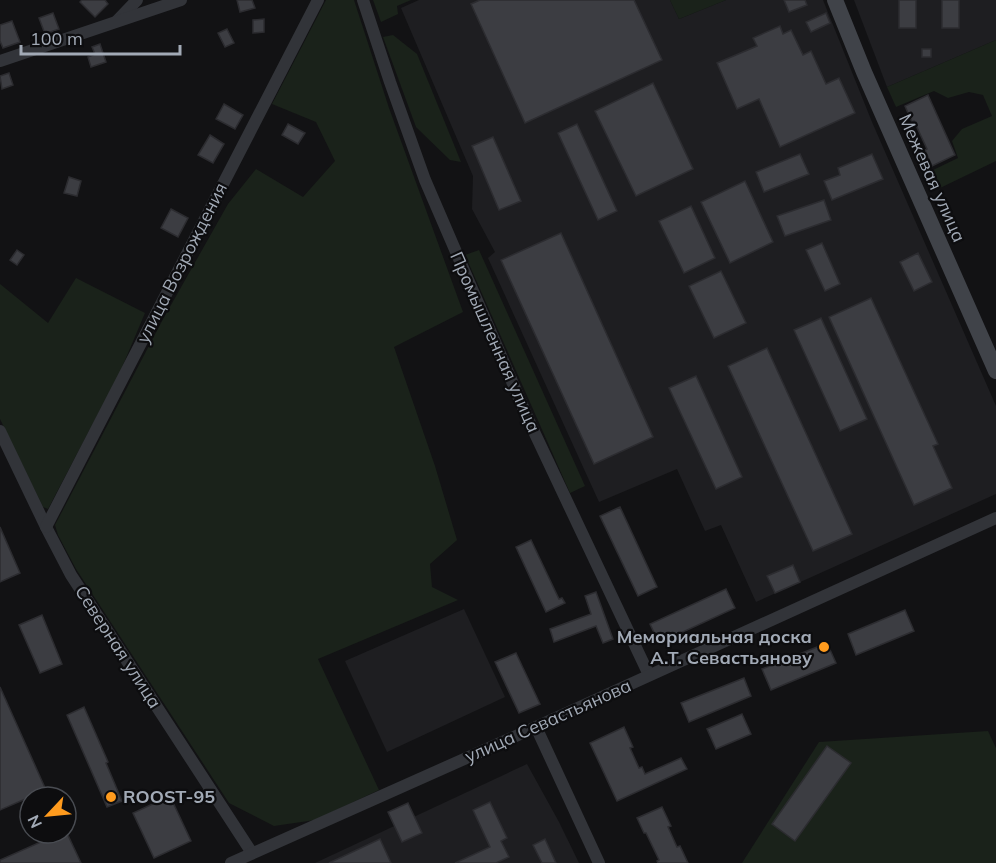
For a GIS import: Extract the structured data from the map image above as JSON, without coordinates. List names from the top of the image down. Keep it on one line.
{"streets":{"street":["Межевая улица","улица Возрождения","Промышленная улица","Северная улица","улица Севастьянова"]},"crossings":[["улица Возрождения","Северная улица"],["Промышленная улица","улица Севастьянова"],["Северная улица","улица Севастьянова"]],"places":["Мемориальная доска А.Т. Севастьянову","ROOST-95"],"scale_bar":"100 m","north":"bottom left"}
